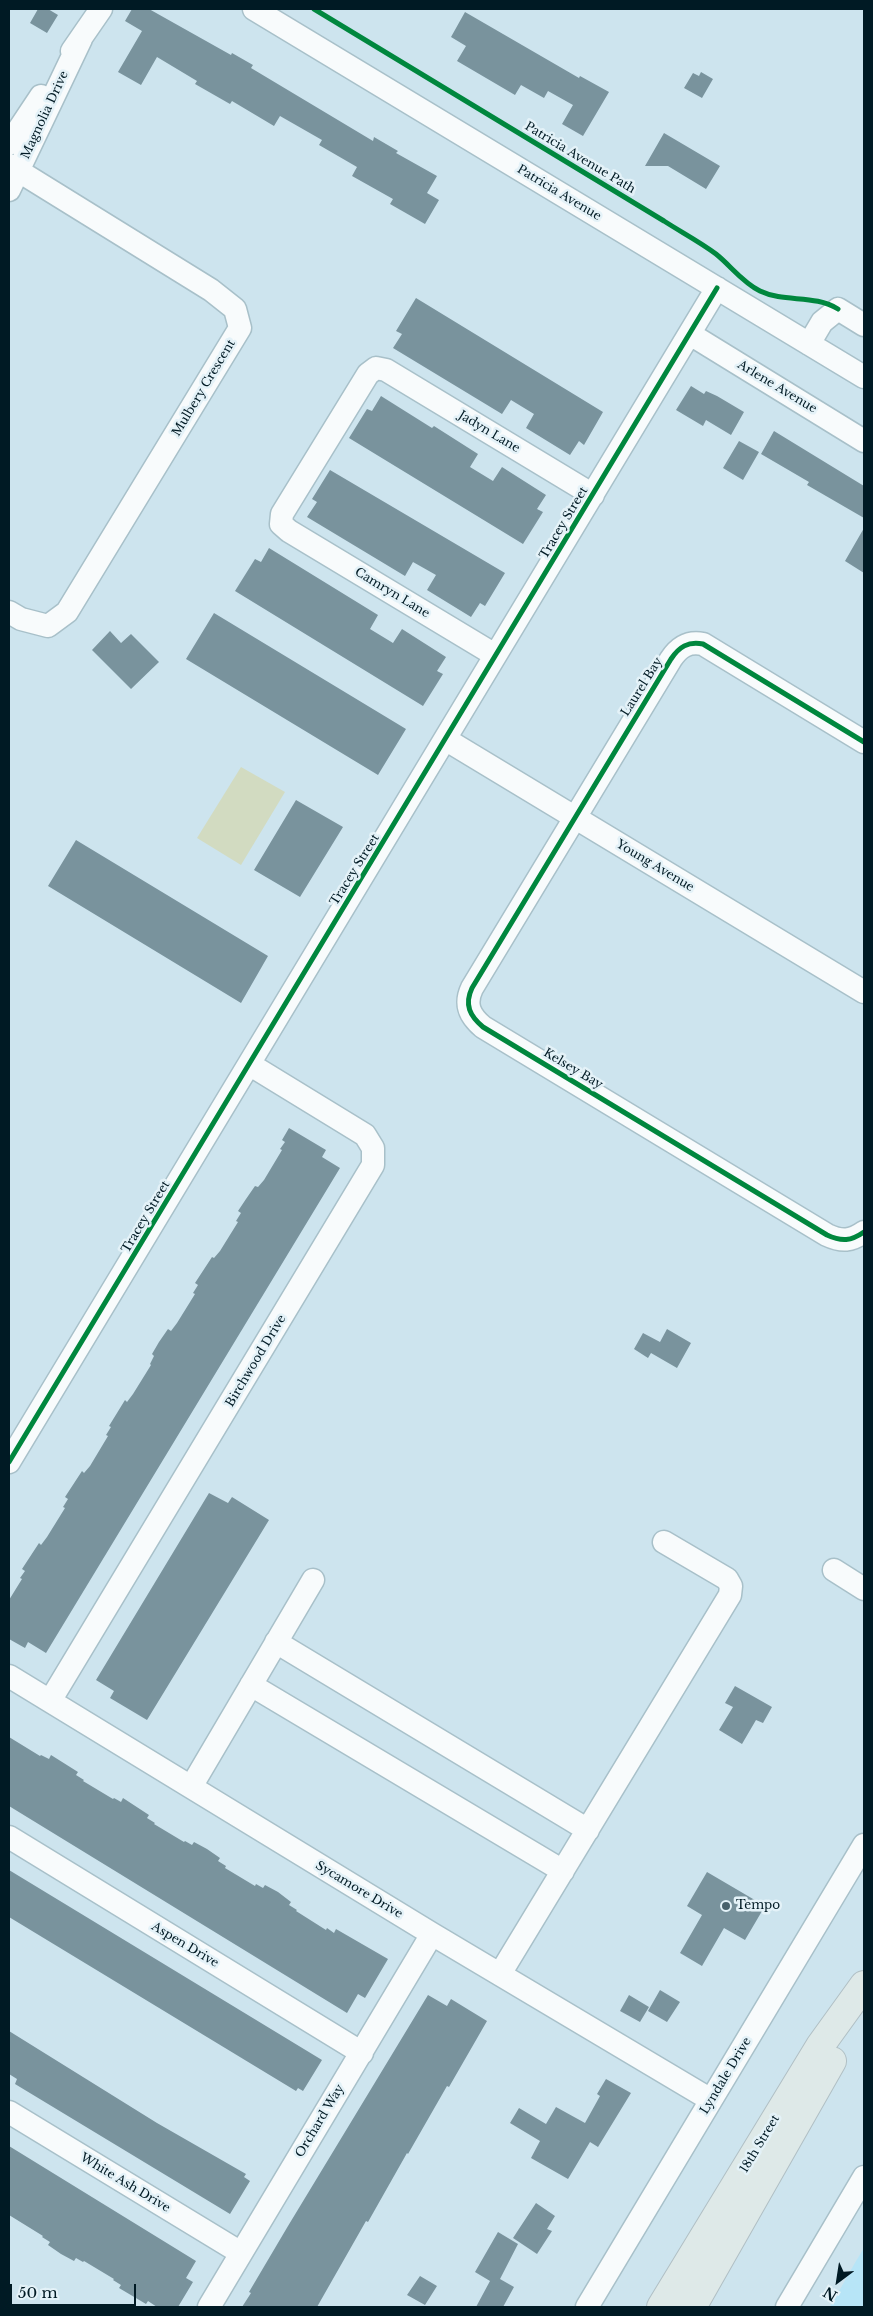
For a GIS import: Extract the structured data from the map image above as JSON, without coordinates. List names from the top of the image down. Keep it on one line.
{"streets":{"main road":["18th Street"],"street":["Magnolia Drive","Patricia Avenue","Arlene Avenue","Mulbery Crescent","Jadyn Lane","Tracey Street","Camryn Lane","Laurel Bay","Young Avenue","Kelsey Bay","Birchwood Drive","Sycamore Drive","Aspen Drive","Lyndale Drive","Orchard Way","White Ash Drive"],"cycle path":["Patricia Avenue Path"]},"crossings":[["Magnolia Drive","Mulbery Crescent"],["Patricia Avenue","Tracey Street"],["Arlene Avenue","Tracey Street"],["Jadyn Lane","Tracey Street"],["Jadyn Lane","Camryn Lane"],["Tracey Street","Camryn Lane"],["Tracey Street","Young Avenue"],["Tracey Street","Birchwood Drive"],["Laurel Bay","Young Avenue"],["Laurel Bay","Kelsey Bay"],["Young Avenue","Kelsey Bay"],["Birchwood Drive","Sycamore Drive"],["Sycamore Drive","Lyndale Drive"],["Sycamore Drive","Orchard Way"],["Aspen Drive","Orchard Way"],["Orchard Way","White Ash Drive"]],"places":["Tempo"],"scale_bar":"50 m","north":"bottom left"}
